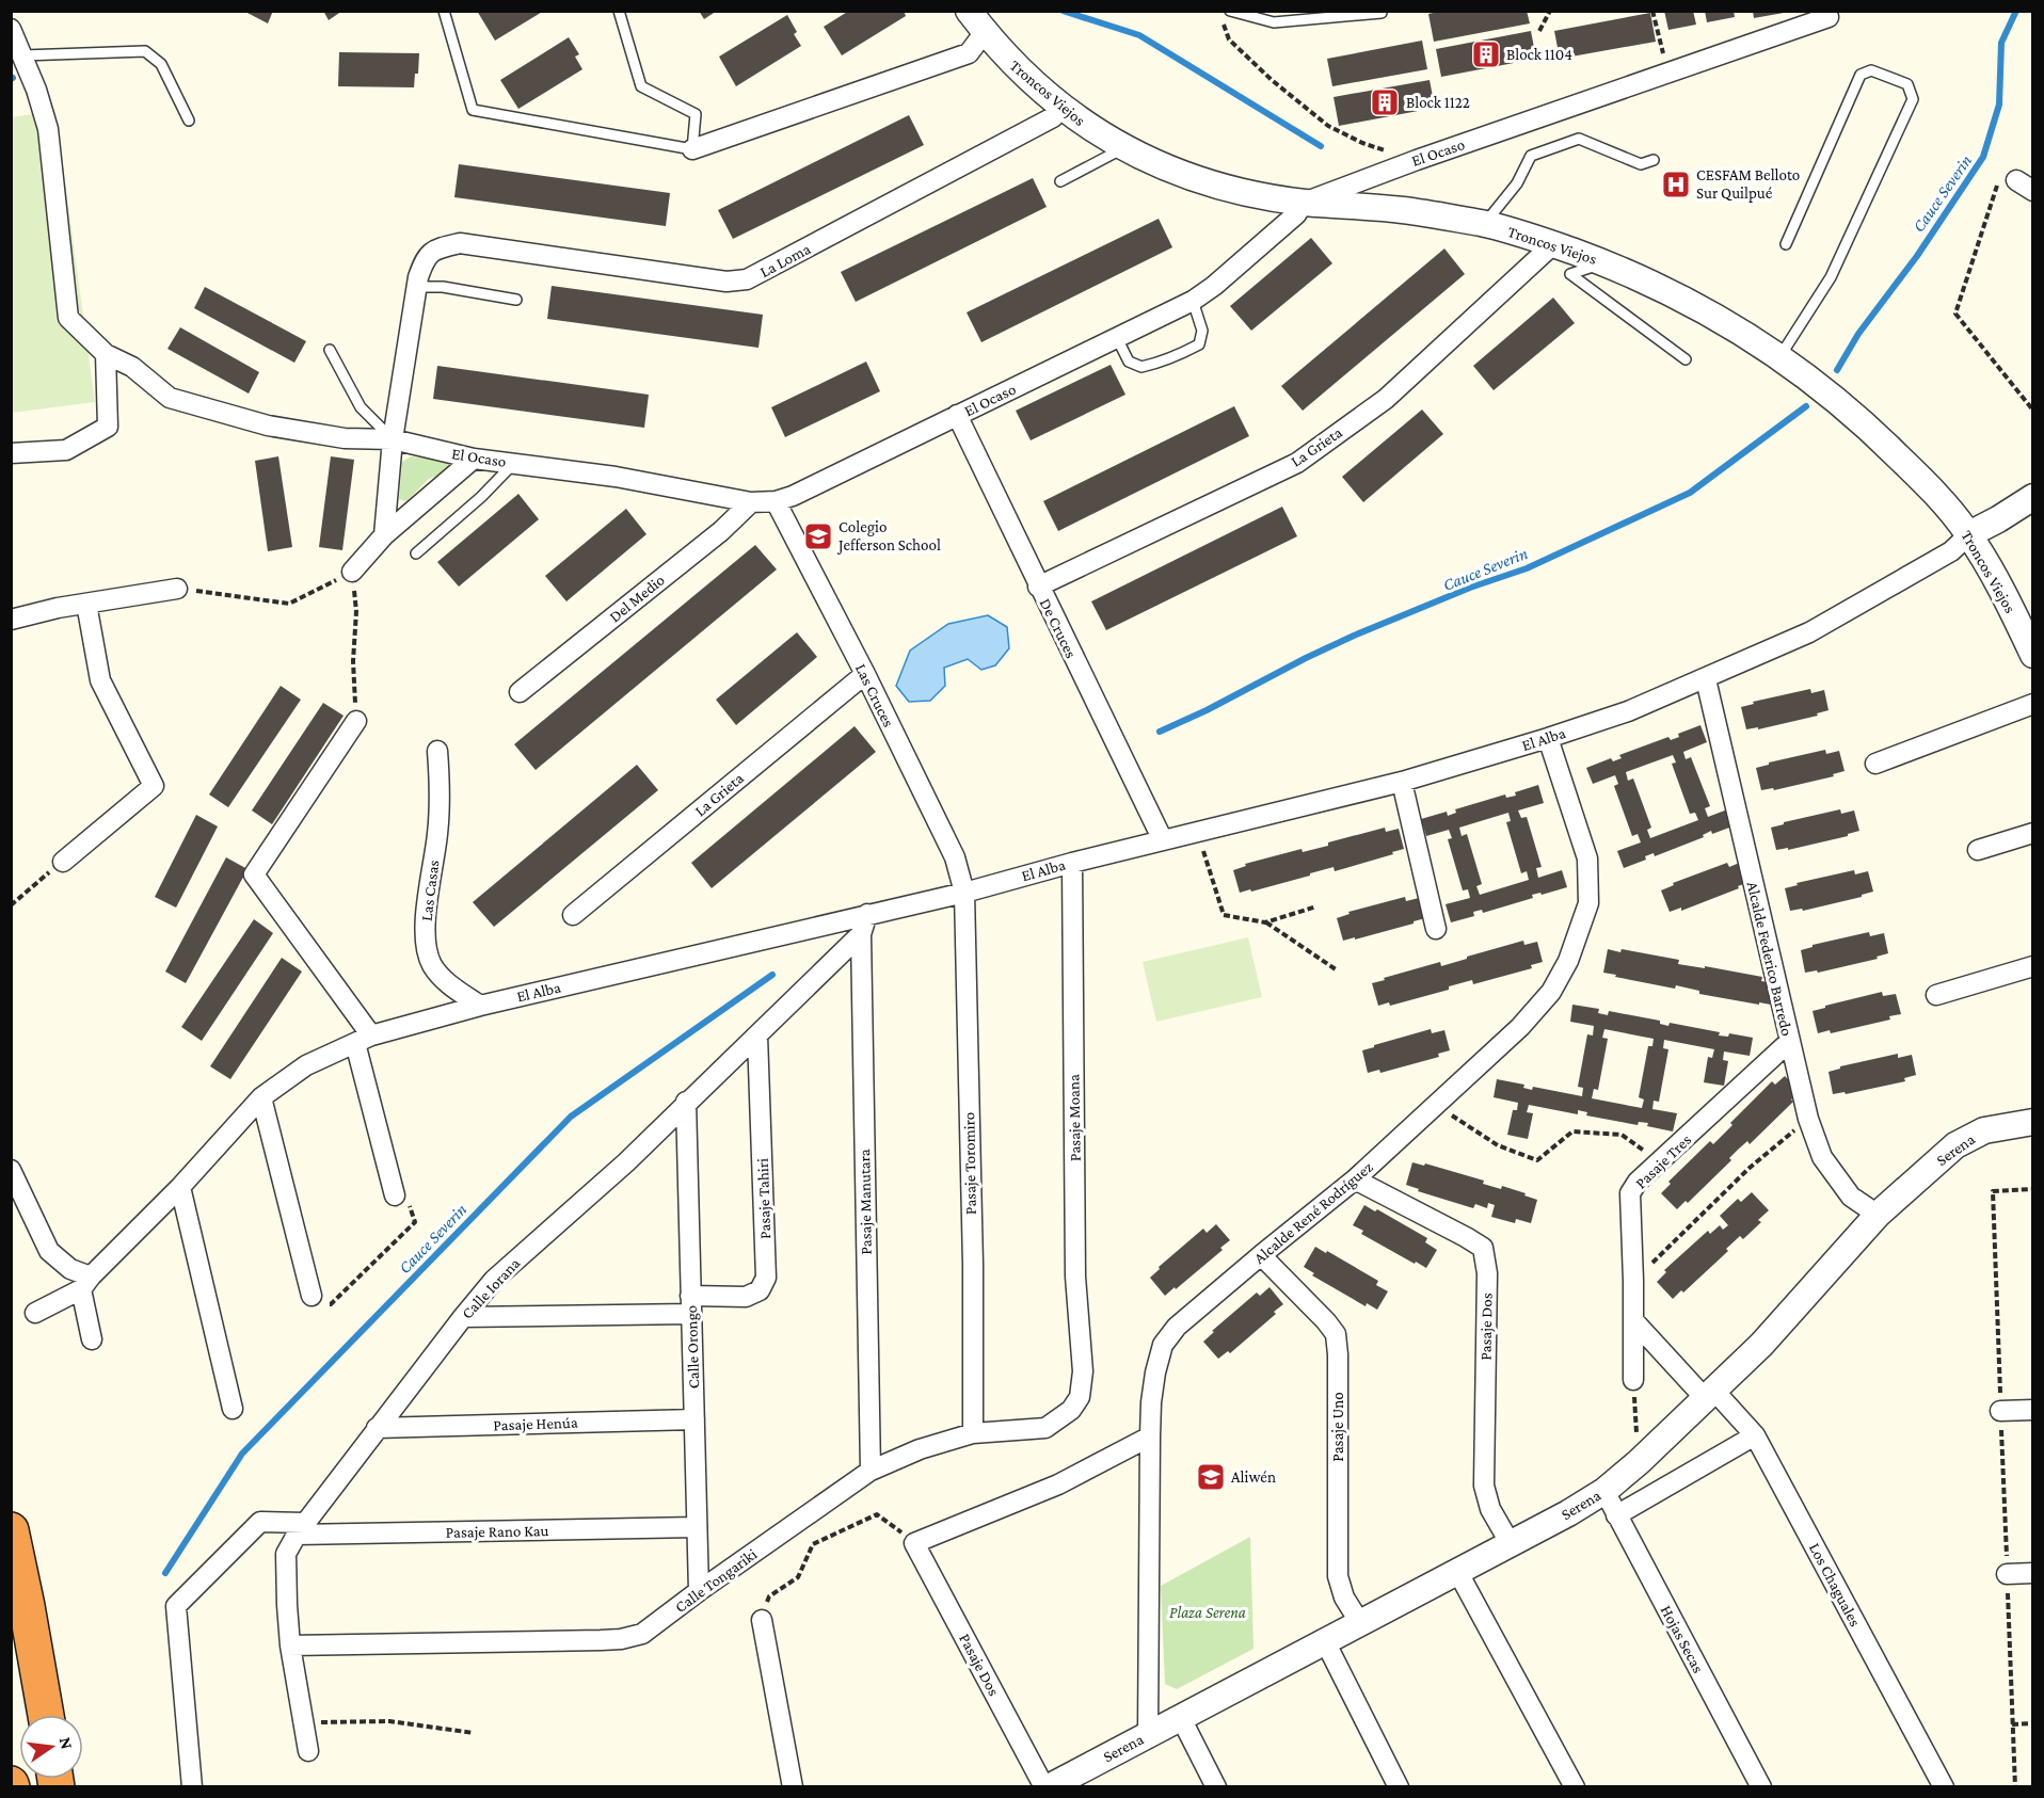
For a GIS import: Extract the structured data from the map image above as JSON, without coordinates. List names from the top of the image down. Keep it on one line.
{"streets":{"street":["Troncos Viejos","El Ocaso","La Loma","La Grieta","Del Medio","De Cruces","Las Cruces","El Alba","Las Casas","Alcalde Federico Barredo","Pasaje Moana","Serena","Pasaje Tres","Pasaje Toromiro","Pasaje Tahiri","Pasaje Manutara","Alcalde René Rodríguez","Calle Iorana","Pasaje Dos","Calle Orongo","Pasaje Henúa","Pasaje Uno","Pasaje Rano Kau","Calle Tongariki","Los Chaguales","Hojas Secas"]},"crossings":[["Troncos Viejos","El Ocaso"],["Troncos Viejos","La Loma"],["Troncos Viejos","La Grieta"],["Troncos Viejos","El Alba"],["El Ocaso","Del Medio"],["El Ocaso","De Cruces"],["El Ocaso","Las Cruces"],["La Grieta","De Cruces"],["La Grieta","Las Cruces"],["De Cruces","El Alba"],["Las Cruces","El Alba"],["Las Cruces","Pasaje Toromiro"],["El Alba","Las Casas"],["El Alba","Alcalde Federico Barredo"],["El Alba","Pasaje Moana"],["El Alba","Pasaje Toromiro"],["El Alba","Alcalde René Rodríguez"],["El Alba","Calle Iorana"],["Alcalde Federico Barredo","Serena"],["Alcalde Federico Barredo","Pasaje Tres"],["Pasaje Moana","Calle Tongariki"],["Serena","Alcalde René Rodríguez"],["Serena","Pasaje Dos"],["Serena","Pasaje Uno"],["Serena","Los Chaguales"],["Serena","Hojas Secas"],["Pasaje Toromiro","Calle Tongariki"],["Pasaje Tahiri","Calle Iorana"],["Pasaje Tahiri","Calle Orongo"],["Pasaje Manutara","Calle Iorana"],["Pasaje Manutara","Calle Tongariki"],["Alcalde René Rodríguez","Pasaje Dos"],["Alcalde René Rodríguez","Pasaje Uno"],["Calle Iorana","Calle Orongo"],["Calle Iorana","Pasaje Henúa"],["Calle Iorana","Pasaje Rano Kau"],["Calle Iorana","Calle Tongariki"],["Calle Orongo","Pasaje Henúa"],["Calle Orongo","Pasaje Rano Kau"],["Calle Orongo","Calle Tongariki"]],"water":["Cauce Severin"],"parks":["Plaza Serena"],"places":{"building":["Block 1104","Block 1122"],"hospital":["CESFAM Belloto Sur Quilpué"],"school or university":["Colegio Jefferson School","Aliwén"]},"north":"right"}
